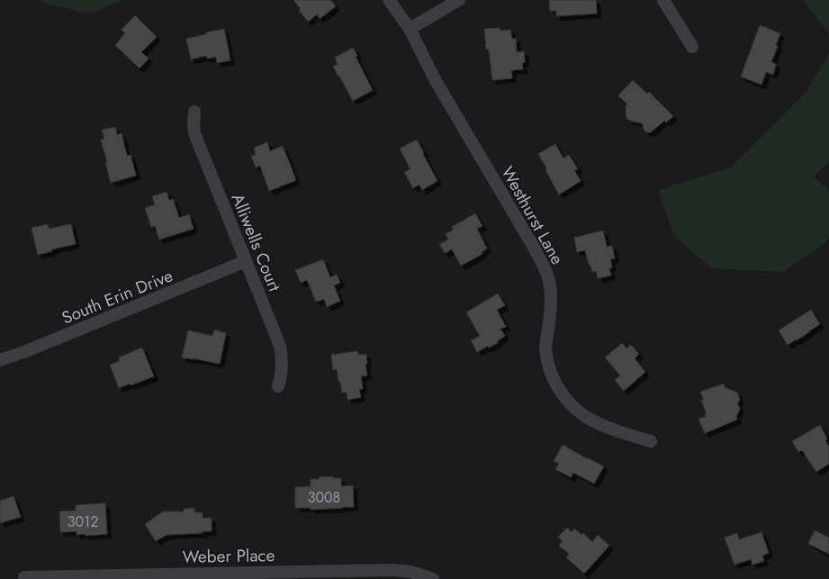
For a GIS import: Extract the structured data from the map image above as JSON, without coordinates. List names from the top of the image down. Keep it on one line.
{"streets":{"street":["Westhurst Lane","Alliwells Court","South Erin Drive","Weber Place"]},"crossings":[["Alliwells Court","South Erin Drive"]],"house_numbers":["3008","3012"]}
